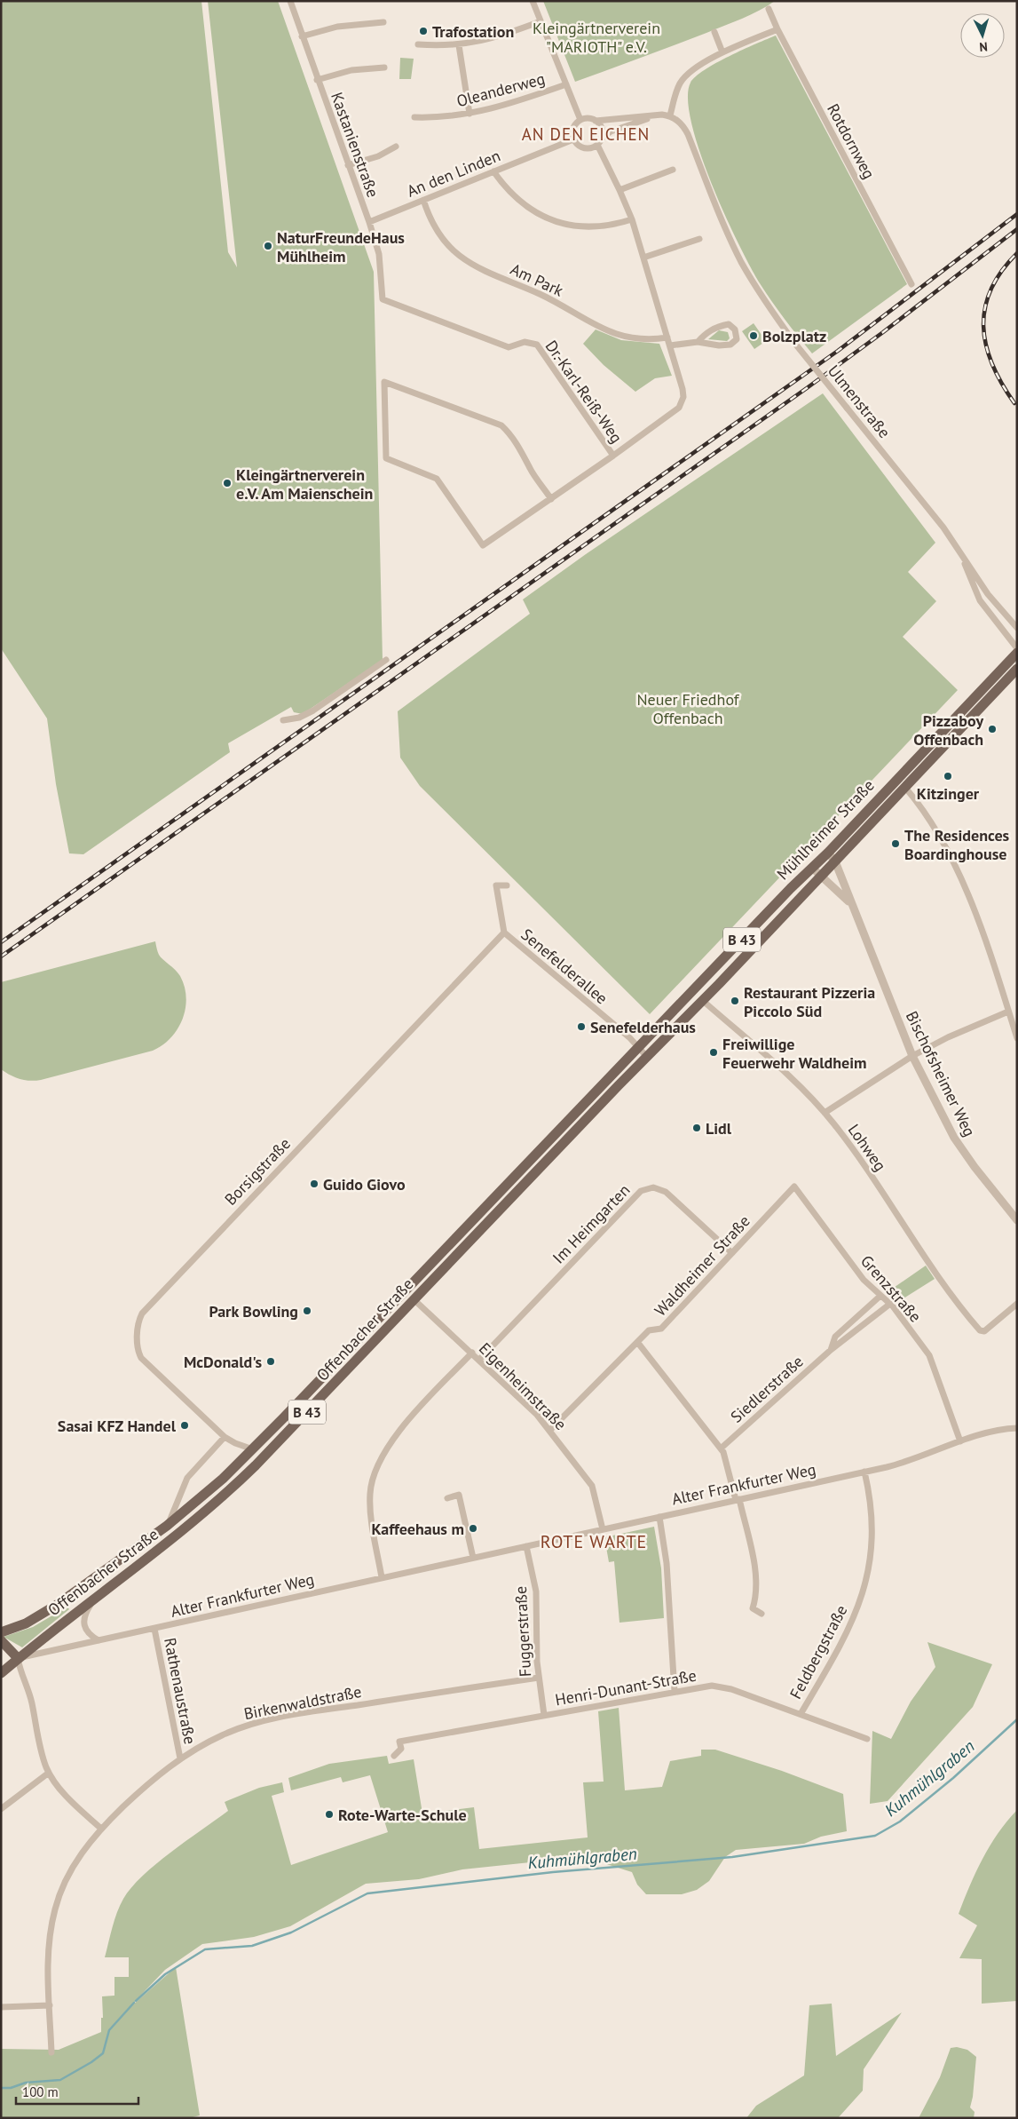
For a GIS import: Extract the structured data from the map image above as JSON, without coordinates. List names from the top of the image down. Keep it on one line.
{"streets":{"main road":["Mühlheimer Straße","B 43","Offenbacher Straße"],"street":["Oleanderweg","Rotdornweg","Kastanienstraße","An den Linden","Am Park","Dr.-Karl-Reiß-Weg","Ulmenstraße","Senefelderallee","Bischofsheimer Weg","Lohweg","Borsigstraße","Im Heimgarten","Waldheimer Straße","Grenzstraße","Eigenheimstraße","Siedlerstraße","Alter Frankfurter Weg","Fuggerstraße","Feldbergstraße","Henri-Dunant-Straße","Rathenaustraße","Birkenwaldstraße"]},"crossings":[["Kastanienstraße","An den Linden"],["Kastanienstraße","Dr.-Karl-Reiß-Weg"],["An den Linden","Am Park"],["Mühlheimer Straße","Bischofsheimer Weg"],["Mühlheimer Straße","Lohweg"],["Mühlheimer Straße","Offenbacher Straße"],["Senefelderallee","Borsigstraße"],["Senefelderallee","Offenbacher Straße"],["Borsigstraße","Offenbacher Straße"],["Im Heimgarten","Waldheimer Straße"],["Im Heimgarten","Eigenheimstraße"],["Waldheimer Straße","Grenzstraße"],["Waldheimer Straße","Eigenheimstraße"],["Grenzstraße","Siedlerstraße"],["Grenzstraße","Alter Frankfurter Weg"],["Offenbacher Straße","Eigenheimstraße"],["Offenbacher Straße","Alter Frankfurter Weg"],["Eigenheimstraße","Alter Frankfurter Weg"],["Alter Frankfurter Weg","Fuggerstraße"],["Alter Frankfurter Weg","Feldbergstraße"],["Alter Frankfurter Weg","Rathenaustraße"],["Fuggerstraße","Henri-Dunant-Straße"],["Fuggerstraße","Birkenwaldstraße"],["Feldbergstraße","Henri-Dunant-Straße"],["Rathenaustraße","Birkenwaldstraße"]],"districts":["AN DEN EICHEN","ROTE WARTE"],"water":["Kuhmühlgraben"],"parks":["Kleingärtnerverein \"MARIOTH\" e.V.","Neuer Friedhof Offenbach"],"places":["Trafostation","NaturFreundeHaus Mühlheim","Bolzplatz","Kleingärtnerverein e.V. Am Maienschein","Pizzaboy Offenbach","Kitzinger","The Residences Boardinghouse","Restaurant Pizzeria Piccolo Süd","Senefelderhaus","Freiwillige Feuerwehr Waldheim","Lidl","Guido Giovo","Park Bowling","McDonald's","Sasai KFZ Handel","Kaffeehaus m","Rote-Warte-Schule"],"scale_bar":"100 m","north":"bottom"}
